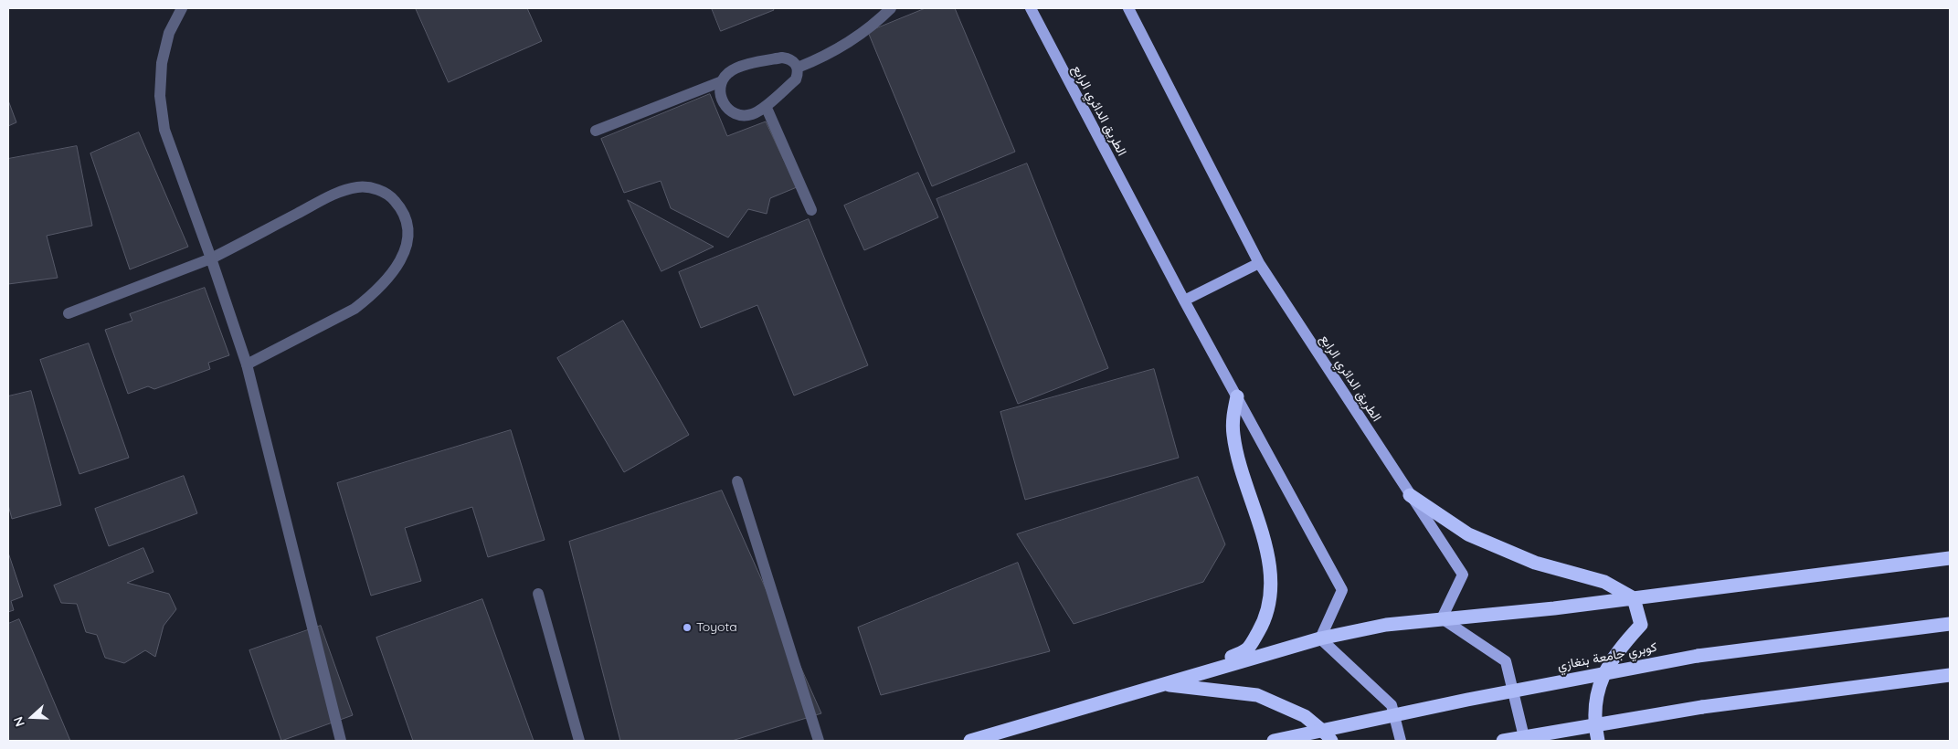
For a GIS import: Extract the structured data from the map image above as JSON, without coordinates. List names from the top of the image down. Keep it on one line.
{"streets":{"highway":["كوبري جامعة بنغازي"],"main road":["الطريق الدائري الرابع"]},"places":["Toyota"],"north":"left"}
